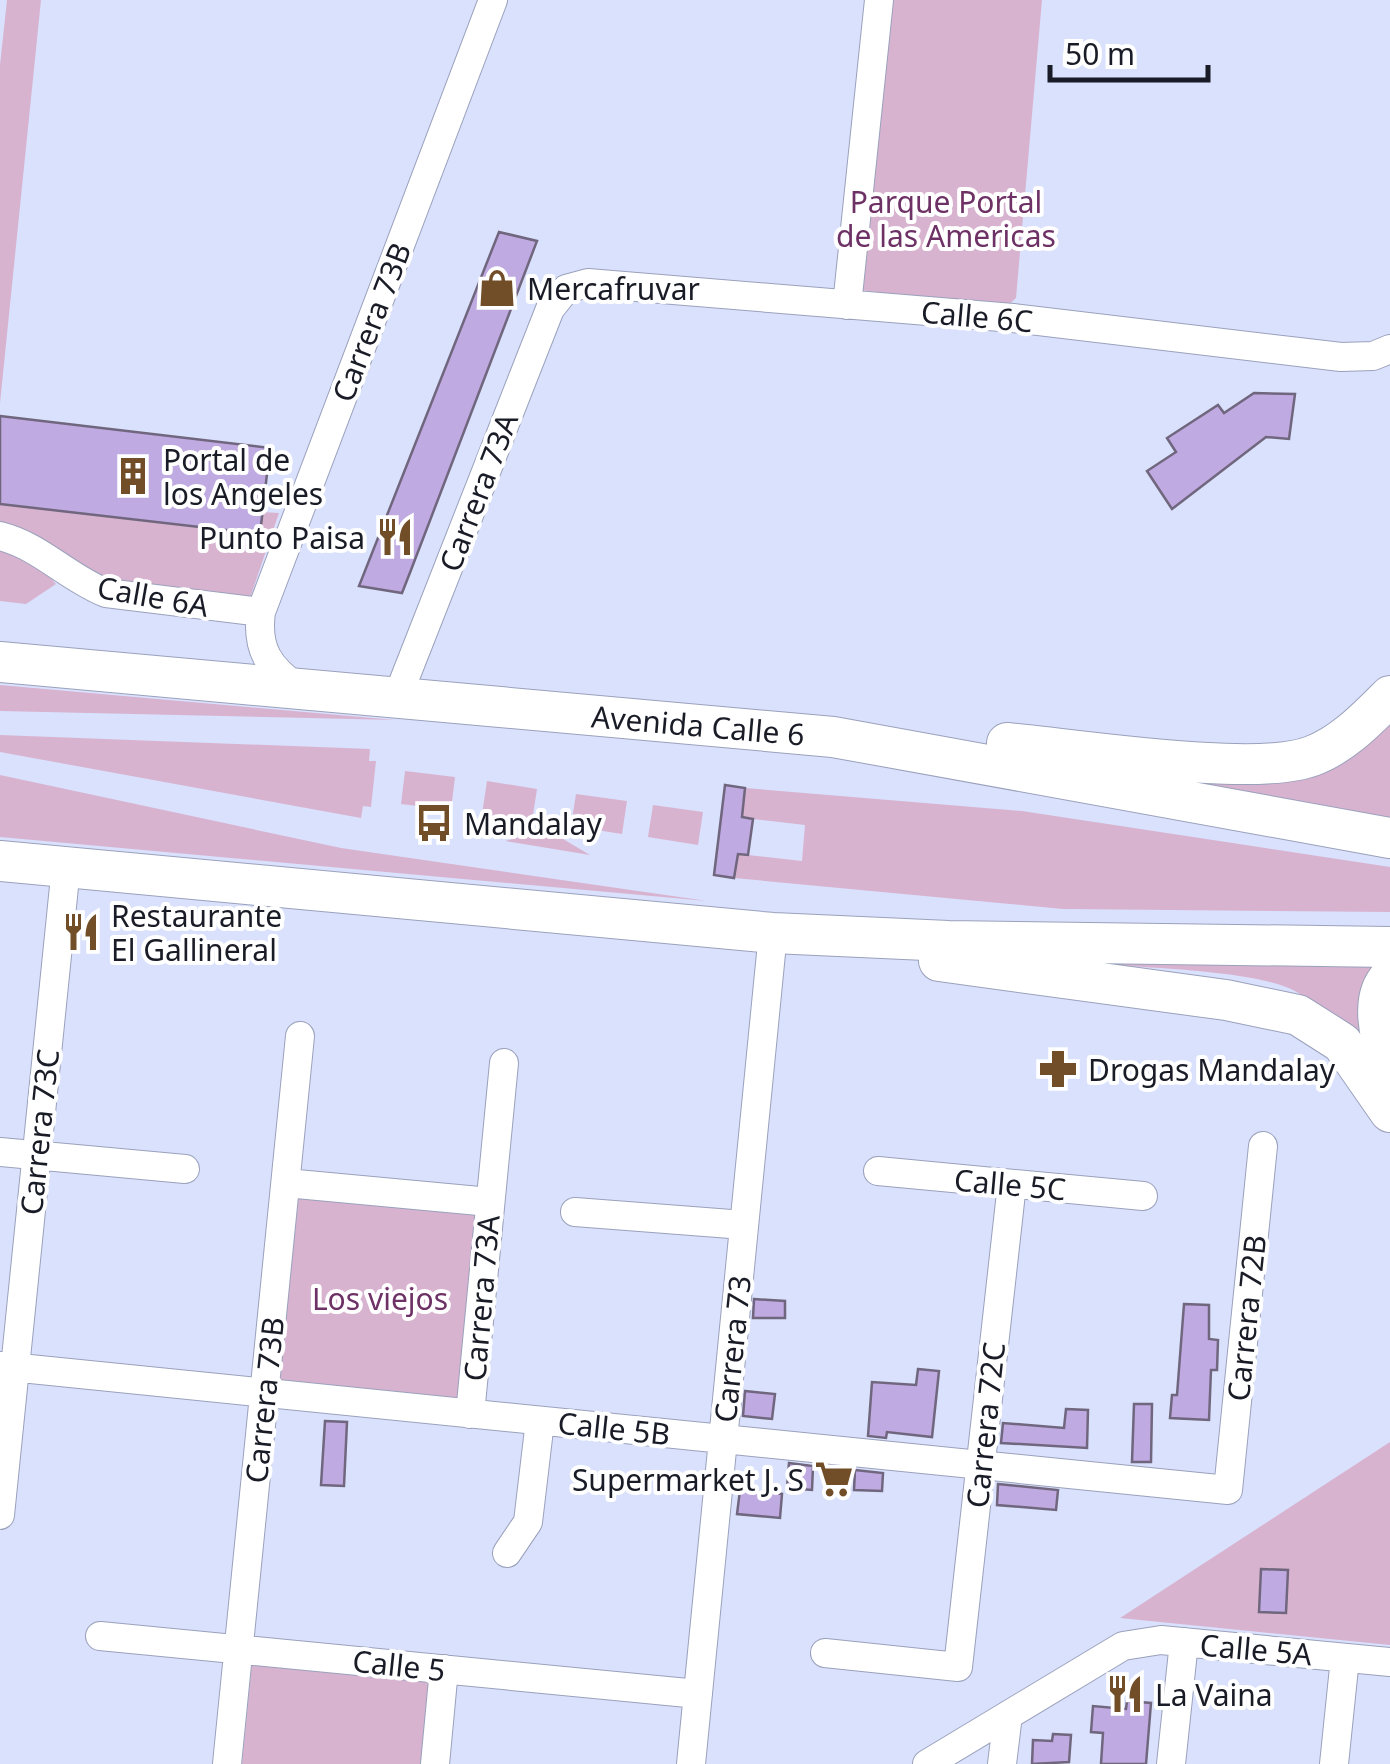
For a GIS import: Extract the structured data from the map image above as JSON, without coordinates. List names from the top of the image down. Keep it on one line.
{"streets":{"highway":["Avenida Calle 6"],"street":["Calle 6C","Carrera 73B","Carrera 73A","Calle 6A","Carrera 73C","Calle 5C","Carrera 72B","Carrera 73","Carrera 72C","Calle 5B","Calle 5A","Calle 5"]},"crossings":[["Calle 6C","Carrera 73A"],["Carrera 73B","Calle 6A"],["Carrera 73B","Avenida Calle 6"],["Carrera 73B","Calle 5B"],["Carrera 73B","Calle 5"],["Carrera 73A","Avenida Calle 6"],["Carrera 73A","Calle 5B"],["Carrera 73C","Calle 5B"],["Calle 5C","Carrera 72C"],["Carrera 72B","Calle 5B"],["Carrera 73","Calle 5B"],["Carrera 73","Calle 5"],["Carrera 72C","Calle 5B"]],"parks":["Parque Portal de las Americas","Los viejos"],"places":{"shop":["Mercafruvar"],"building":["Portal de los Angeles"],"restaurant":["Punto Paisa","Restaurante El Gallineral","La Vaina"],"bus stop":["Mandalay"],"pharmacy":["Drogas Mandalay"],"supermarket":["Supermarket J. S"]},"scale_bar":"50 m"}
